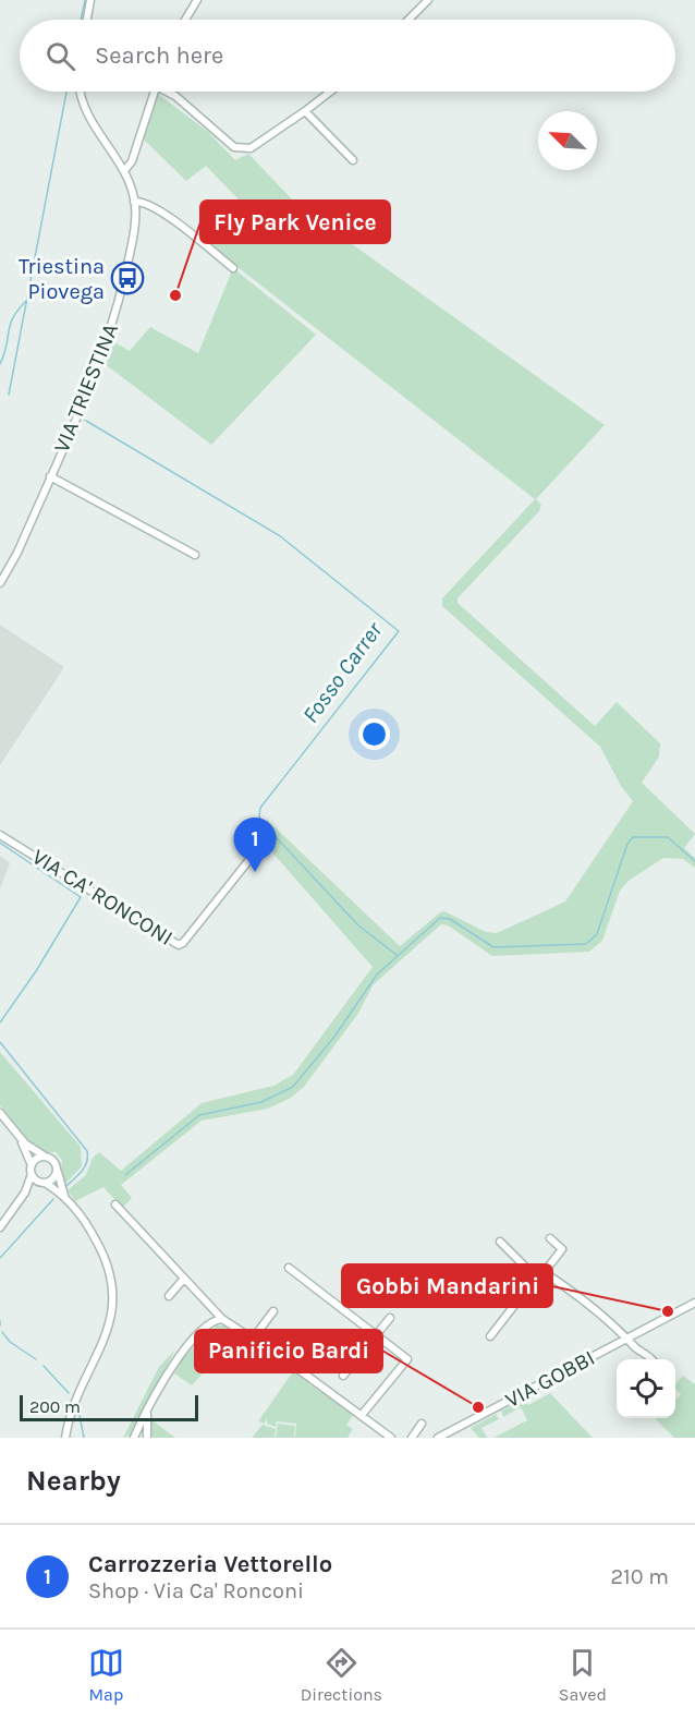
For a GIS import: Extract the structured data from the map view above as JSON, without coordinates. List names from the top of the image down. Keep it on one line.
{"streets":{"street":["VIA TRIESTINA","VIA CA' RONCONI","VIA GOBBI"]},"water":["Fosso Carrer"],"places":{"bus stop":["Triestina Piovega"],"other":["Fly Park Venice","Gobbi Mandarini","Panificio Bardi"]},"scale_bar":"200 m","north":"top left","page":{"search":"Search here","pins":"1","scale":"200 m","heading":"Nearby","list":[{"mark":"1","name":"Carrozzeria Vettorello","note":"Shop · Via Ca' Ronconi","value":"210 m"}],"nav":["Map","Directions","Saved"]}}
